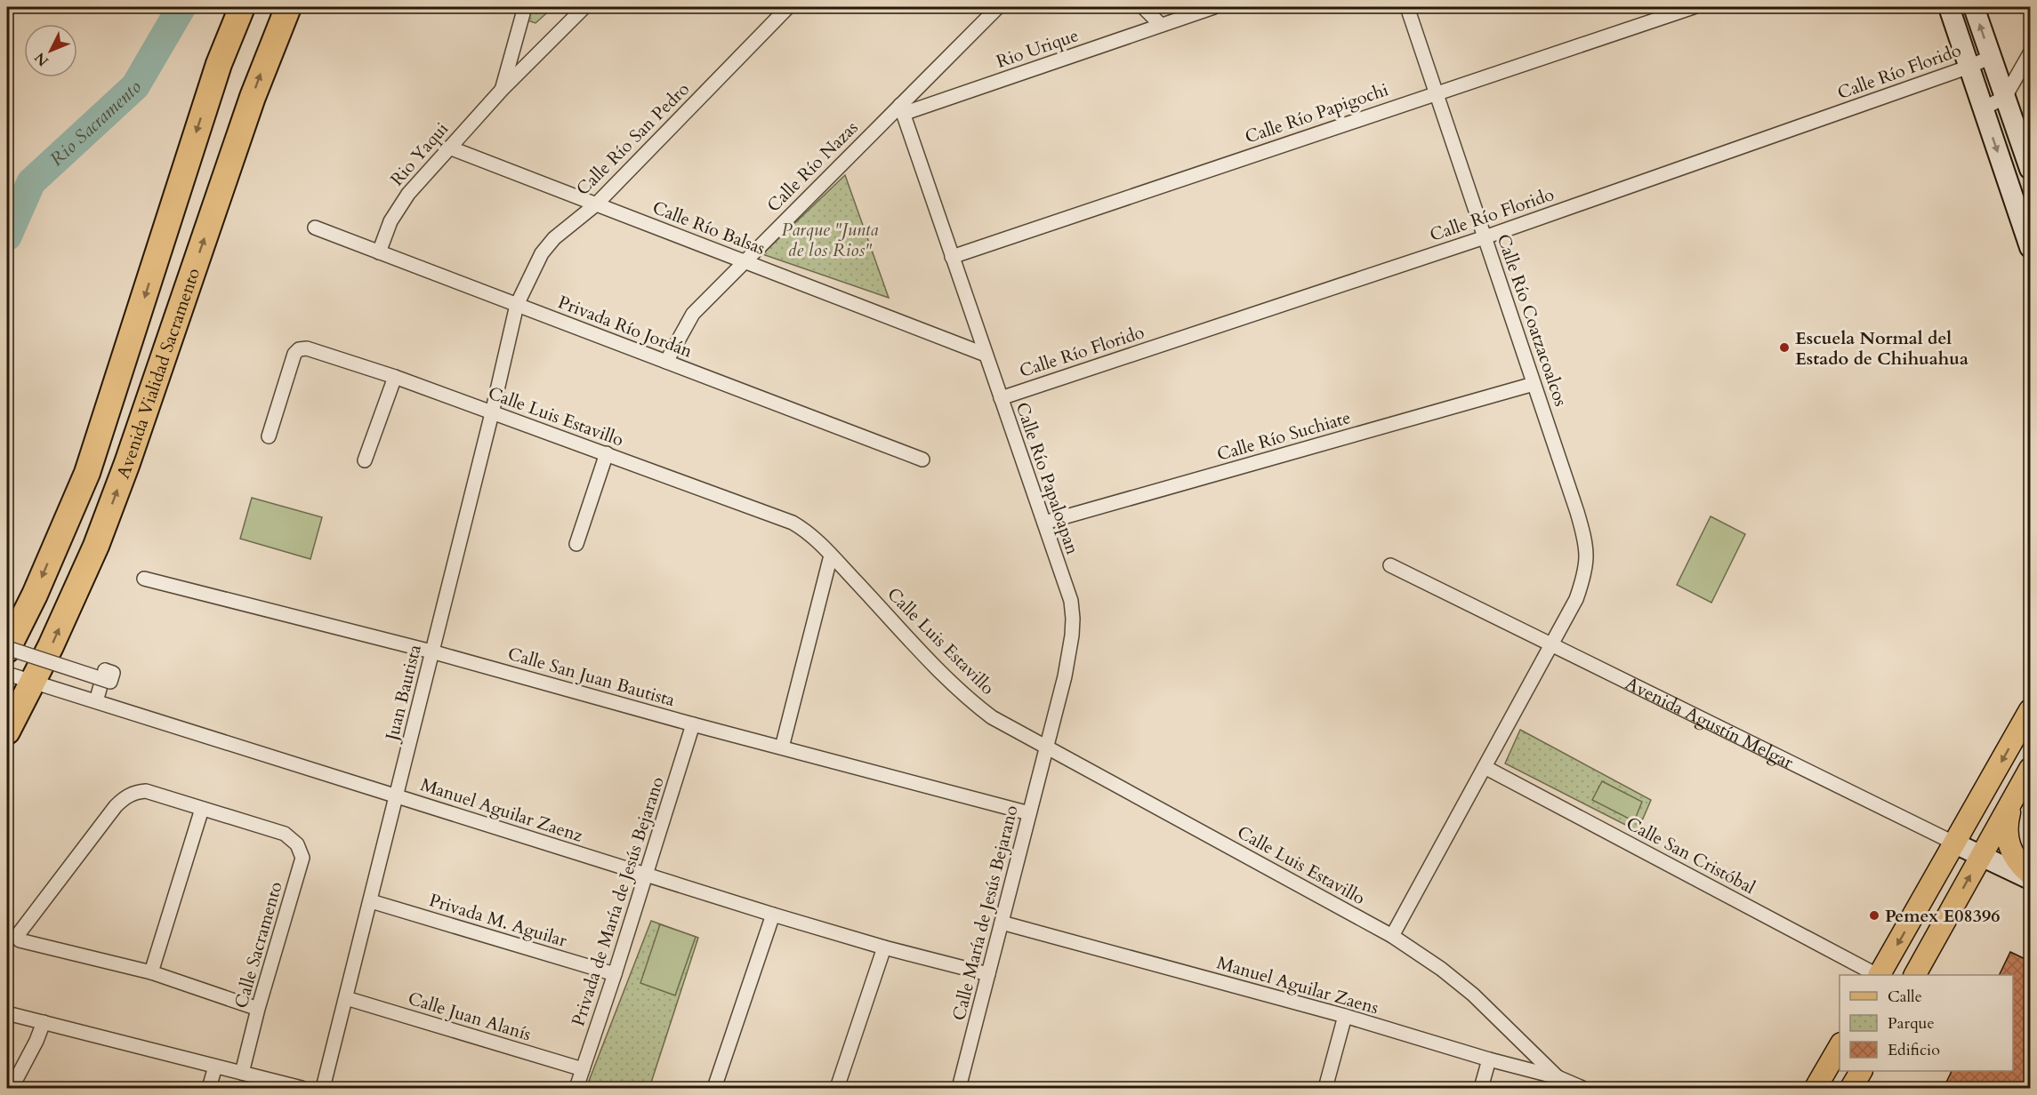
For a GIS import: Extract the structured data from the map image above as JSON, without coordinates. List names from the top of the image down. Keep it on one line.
{"streets":{"highway":["Avenida Vialidad Sacramento"],"street":["Rio Urique","Calle Río Florido","Calle Río Papigochi","Calle Río San Pedro","Rio Yaqui","Calle Río Nazas","Calle Río Balsas","Calle Río Coatzacoalcos","Privada Río Jordán","Calle Luis Estavillo","Calle Río Suchiate","Calle Río Papaloapan","Calle San Juan Bautista","Juan Bautista","Avenida Agustín Melgar","Manuel Aguilar Zaenz","Calle San Cristóbal","Privada de María de Jesús Bejarano","Calle María de Jesús Bejarano","Privada M. Aguilar","Calle Sacramento","Manuel Aguilar Zaens","Calle Juan Alanís"]},"crossings":[["Rio Urique","Calle Río Nazas"],["Rio Urique","Calle Río Papaloapan"],["Calle Río Florido","Calle Río Coatzacoalcos"],["Calle Río Florido","Calle Río Papaloapan"],["Calle Río Papigochi","Calle Río Coatzacoalcos"],["Calle Río Papigochi","Calle Río Papaloapan"],["Calle Río San Pedro","Calle Río Balsas"],["Calle Río San Pedro","Privada Río Jordán"],["Calle Río San Pedro","Juan Bautista"],["Rio Yaqui","Calle Río Balsas"],["Rio Yaqui","Privada Río Jordán"],["Calle Río Nazas","Calle Río Balsas"],["Calle Río Nazas","Privada Río Jordán"],["Calle Río Nazas","Calle Río Papaloapan"],["Calle Río Balsas","Calle Río Papaloapan"],["Calle Río Coatzacoalcos","Calle Río Suchiate"],["Calle Río Coatzacoalcos","Avenida Agustín Melgar"],["Privada Río Jordán","Juan Bautista"],["Avenida Vialidad Sacramento","Manuel Aguilar Zaenz"],["Calle Luis Estavillo","Calle Río Papaloapan"],["Calle Luis Estavillo","Juan Bautista"],["Calle Luis Estavillo","Calle María de Jesús Bejarano"],["Calle Luis Estavillo","Manuel Aguilar Zaens"],["Calle Río Suchiate","Calle Río Papaloapan"],["Calle Río Papaloapan","Calle María de Jesús Bejarano"],["Calle San Juan Bautista","Juan Bautista"],["Calle San Juan Bautista","Privada de María de Jesús Bejarano"],["Calle San Juan Bautista","Calle María de Jesús Bejarano"],["Juan Bautista","Manuel Aguilar Zaenz"],["Juan Bautista","Privada M. Aguilar"],["Juan Bautista","Calle Juan Alanís"],["Manuel Aguilar Zaenz","Privada de María de Jesús Bejarano"],["Manuel Aguilar Zaenz","Calle María de Jesús Bejarano"],["Privada de María de Jesús Bejarano","Privada M. Aguilar"],["Privada de María de Jesús Bejarano","Calle Juan Alanís"],["Calle María de Jesús Bejarano","Manuel Aguilar Zaens"]],"water":["Rio Sacramento"],"parks":["Parque \"Junta de los Rios\""],"places":["Escuela Normal del Estado de Chihuahua","Pemex E08396"],"legend":["Calle","Parque","Edificio"],"north":"bottom left"}
